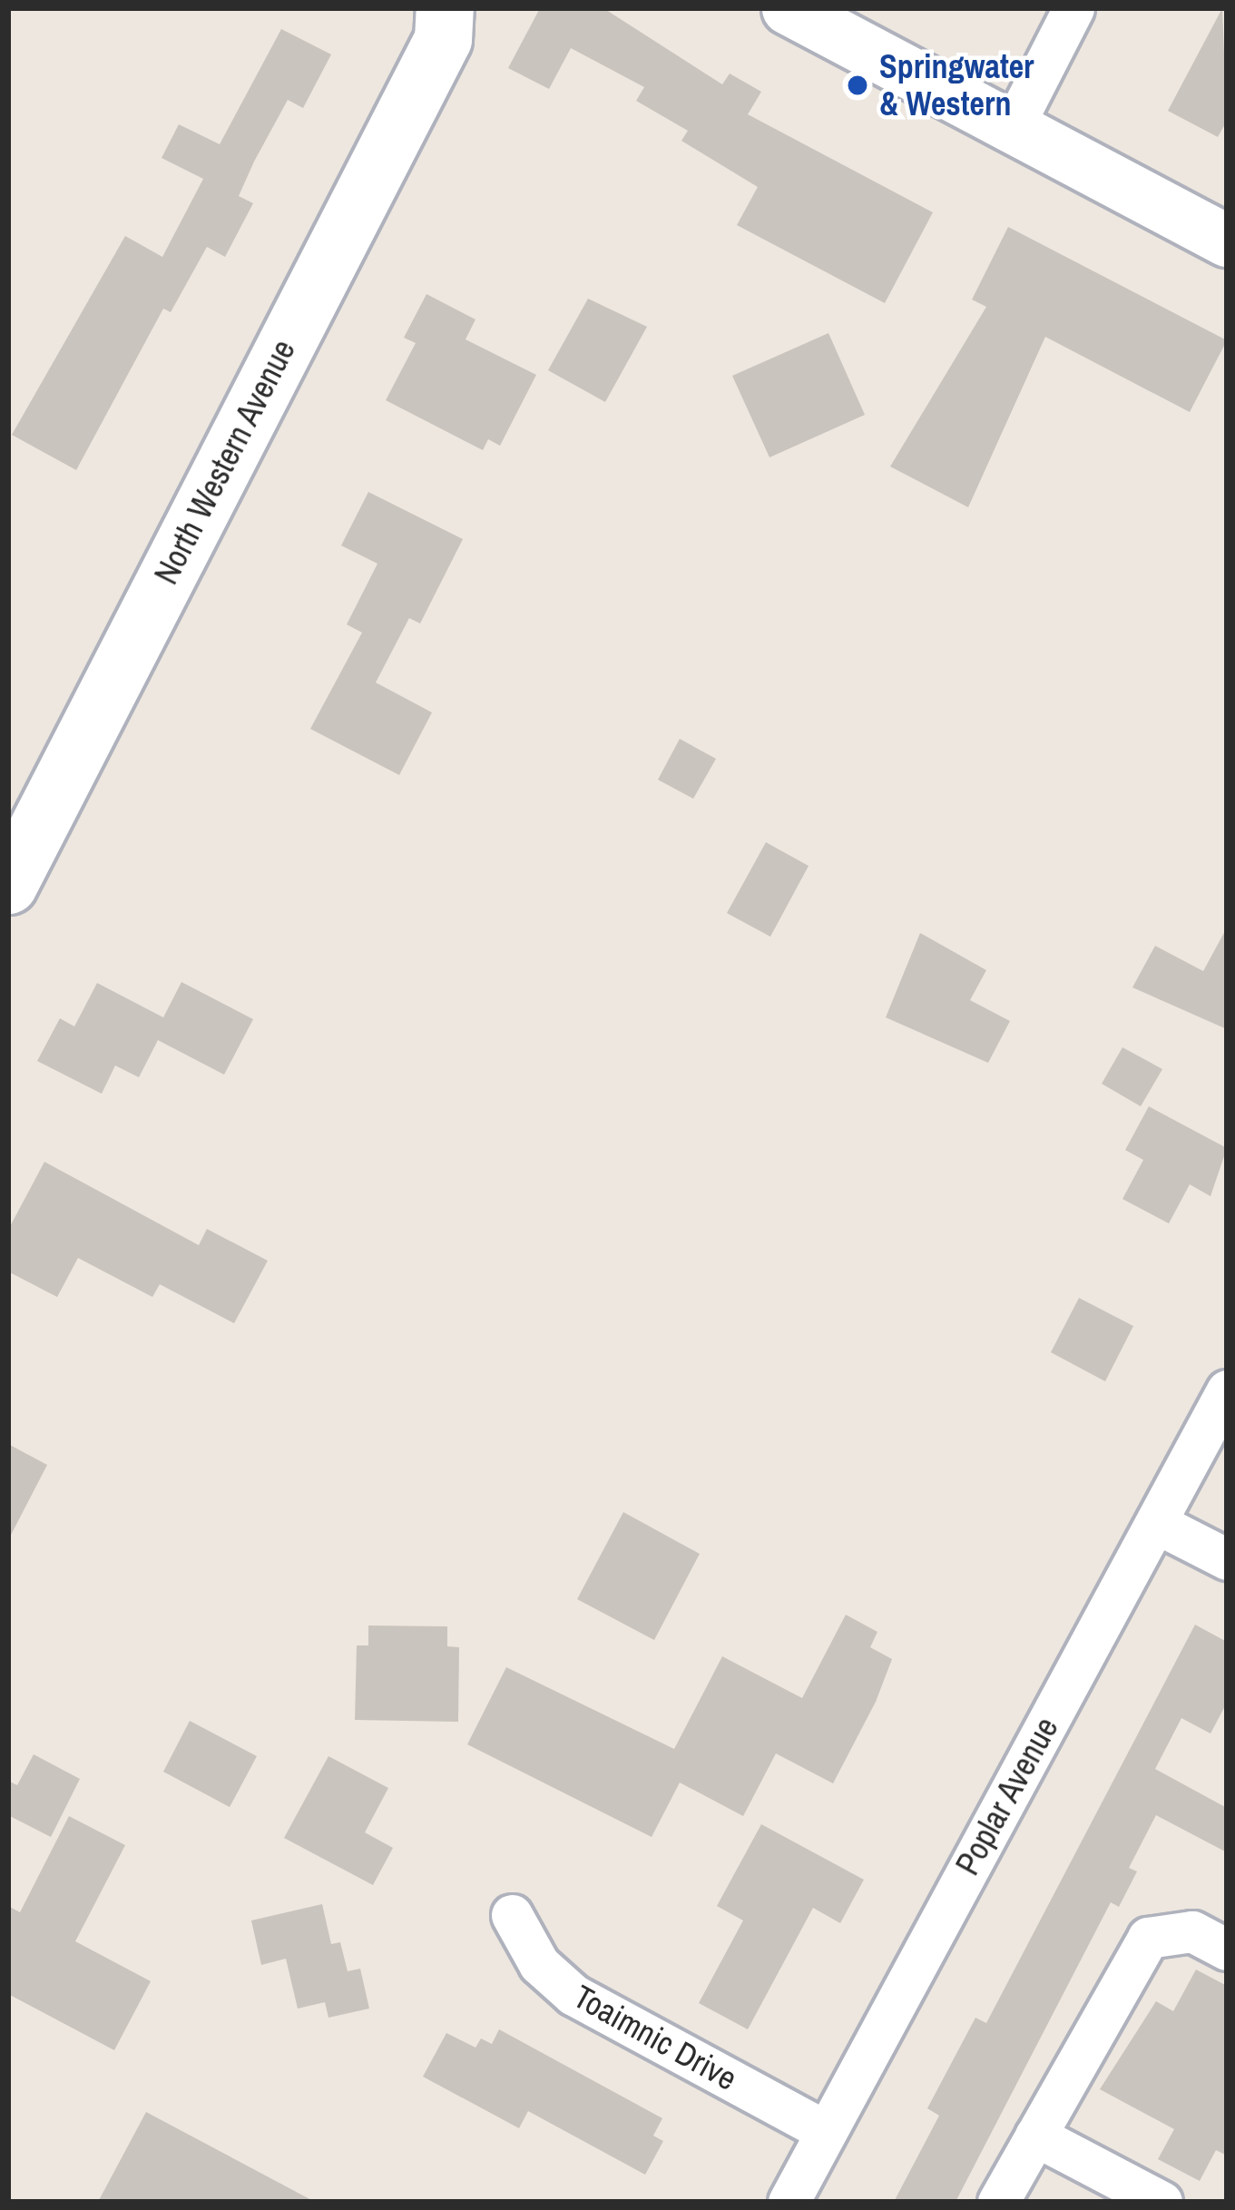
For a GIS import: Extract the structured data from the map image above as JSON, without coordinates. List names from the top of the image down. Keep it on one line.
{"streets":{"main road":["North Western Avenue"],"street":["Poplar Avenue","Toaimnic Drive"]},"crossings":[["Poplar Avenue","Toaimnic Drive"]],"places":["Springwater & Western"]}
